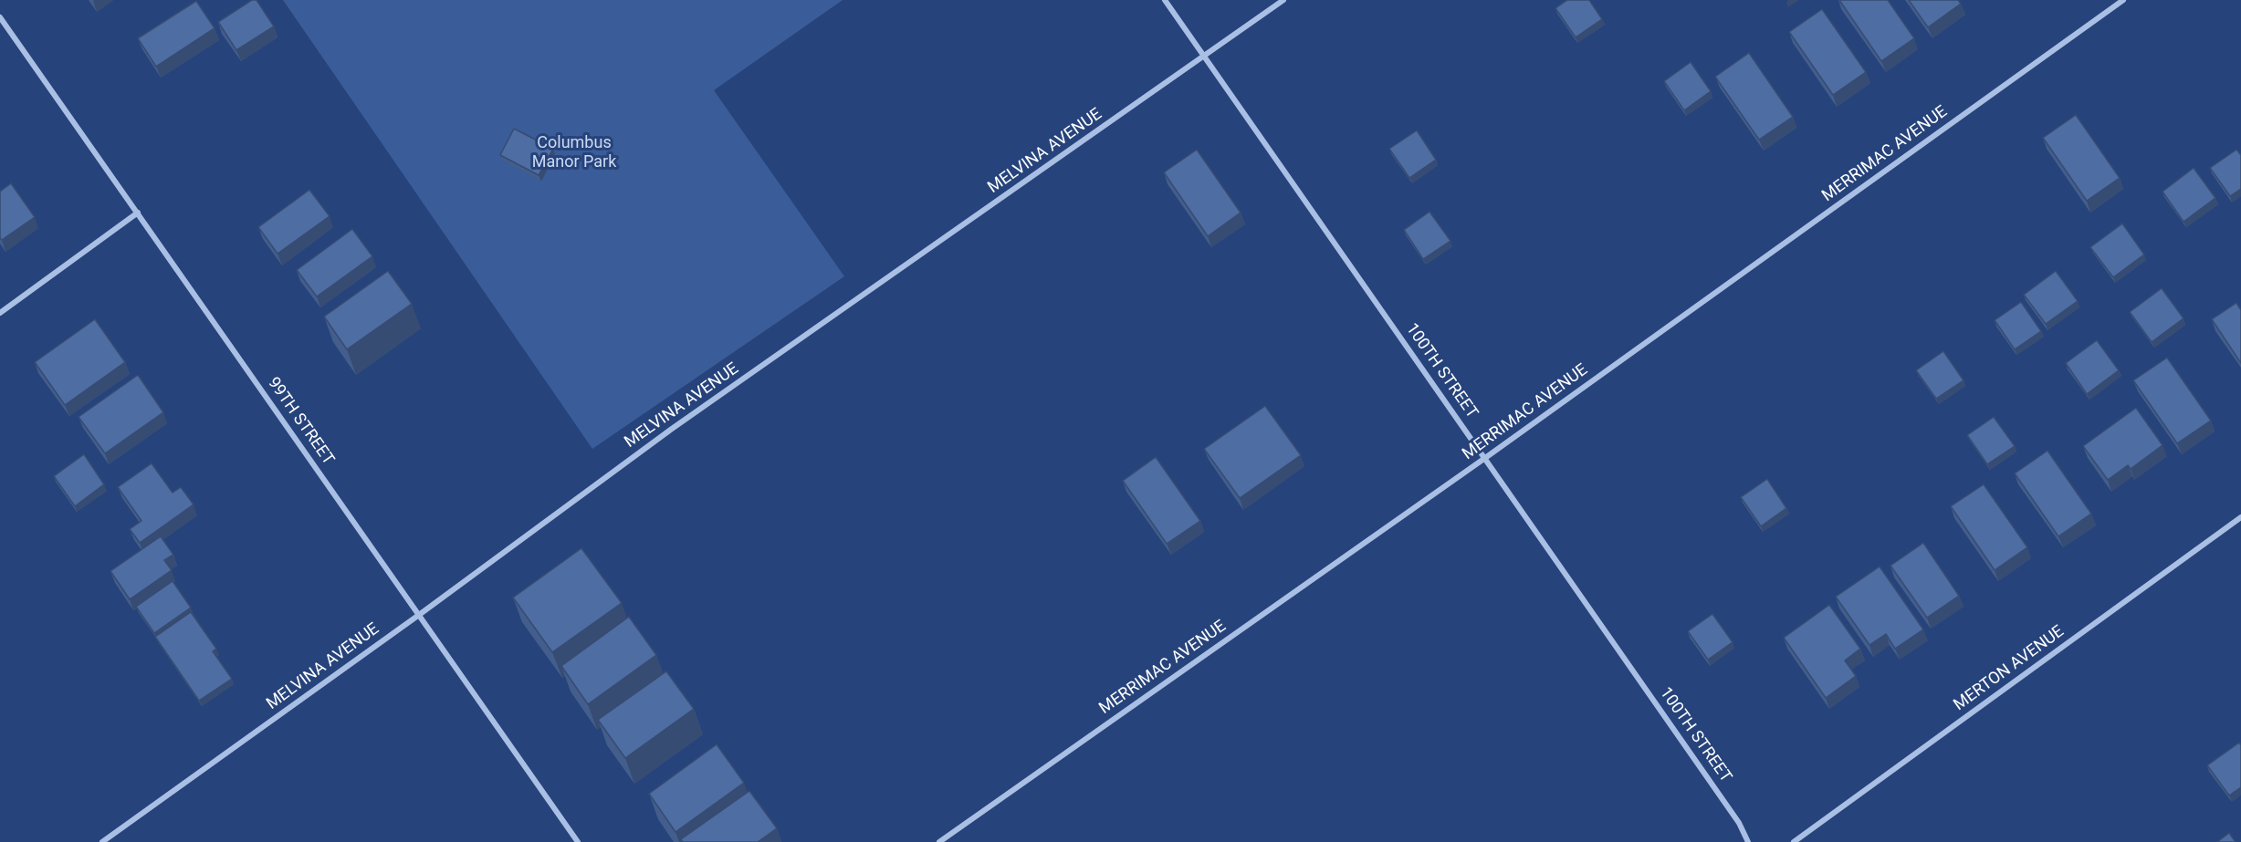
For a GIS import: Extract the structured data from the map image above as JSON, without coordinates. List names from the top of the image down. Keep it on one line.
{"streets":{"street":["MELVINA AVENUE","MERRIMAC AVENUE","100TH STREET","99TH STREET","MERTON AVENUE"]},"crossings":[["MELVINA AVENUE","100TH STREET"],["MELVINA AVENUE","99TH STREET"],["MERRIMAC AVENUE","100TH STREET"]],"parks":["Columbus Manor Park"]}
